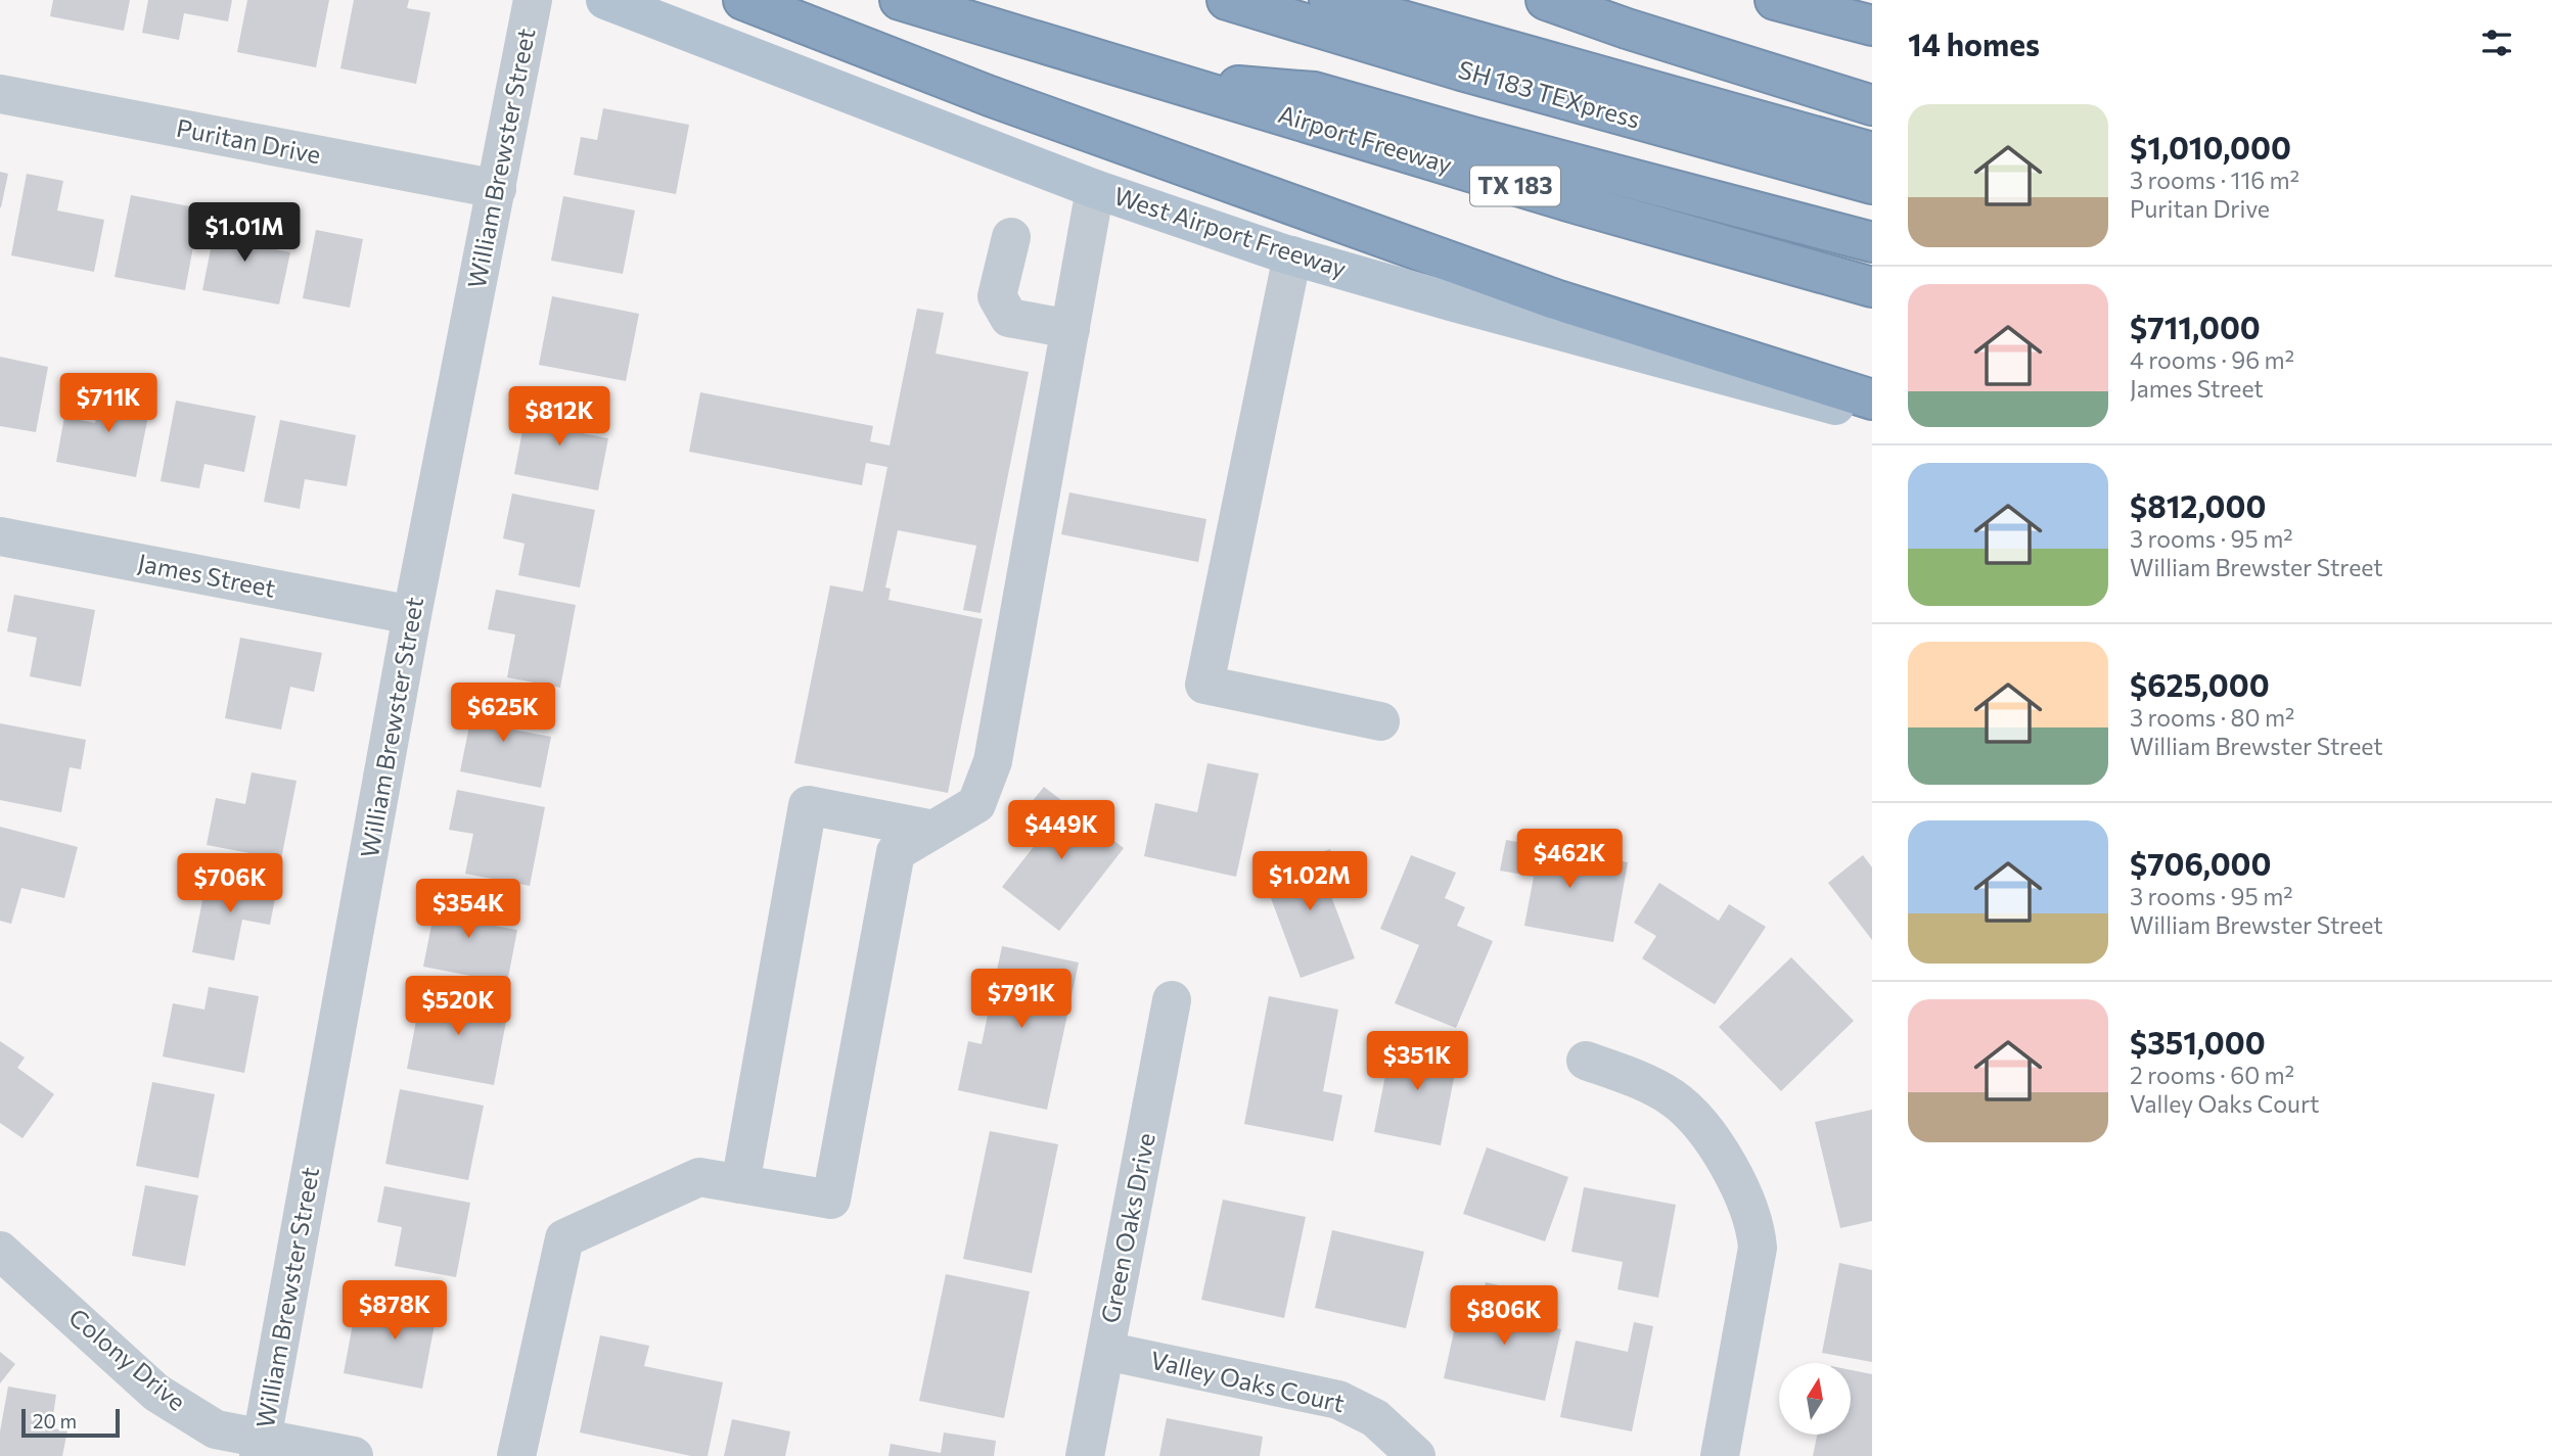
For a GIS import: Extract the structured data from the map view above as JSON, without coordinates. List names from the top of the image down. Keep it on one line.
{"streets":{"highway":["SH 183 TEXpress","Airport Freeway","TX 183"],"main road":["West Airport Freeway"],"street":["Puritan Drive","William Brewster Street","James Street","Green Oaks Drive","Colony Drive","Valley Oaks Court"]},"crossings":[["Puritan Drive","William Brewster Street"],["William Brewster Street","James Street"],["William Brewster Street","Colony Drive"],["Green Oaks Drive","Valley Oaks Court"]],"scale_bar":"20 m","north":"top","page":{"heading":"14 homes","list":[{"name":"$1,010,000","note":"3 rooms · 116 m² · Puritan Drive"},{"name":"$711,000","note":"4 rooms · 96 m² · James Street"},{"name":"$812,000","note":"3 rooms · 95 m² · William Brewster Street"},{"name":"$625,000","note":"3 rooms · 80 m² · William Brewster Street"},{"name":"$706,000","note":"3 rooms · 95 m² · William Brewster Street"},{"name":"$351,000","note":"2 rooms · 60 m² · Valley Oaks Court"}],"price":["$1.01M","$711K","$812K","$625K","$449K","$462K","$1.02M","$706K","$354K","$791K","$520K","$351K","$878K","$806K"],"scale":"20 m"}}
